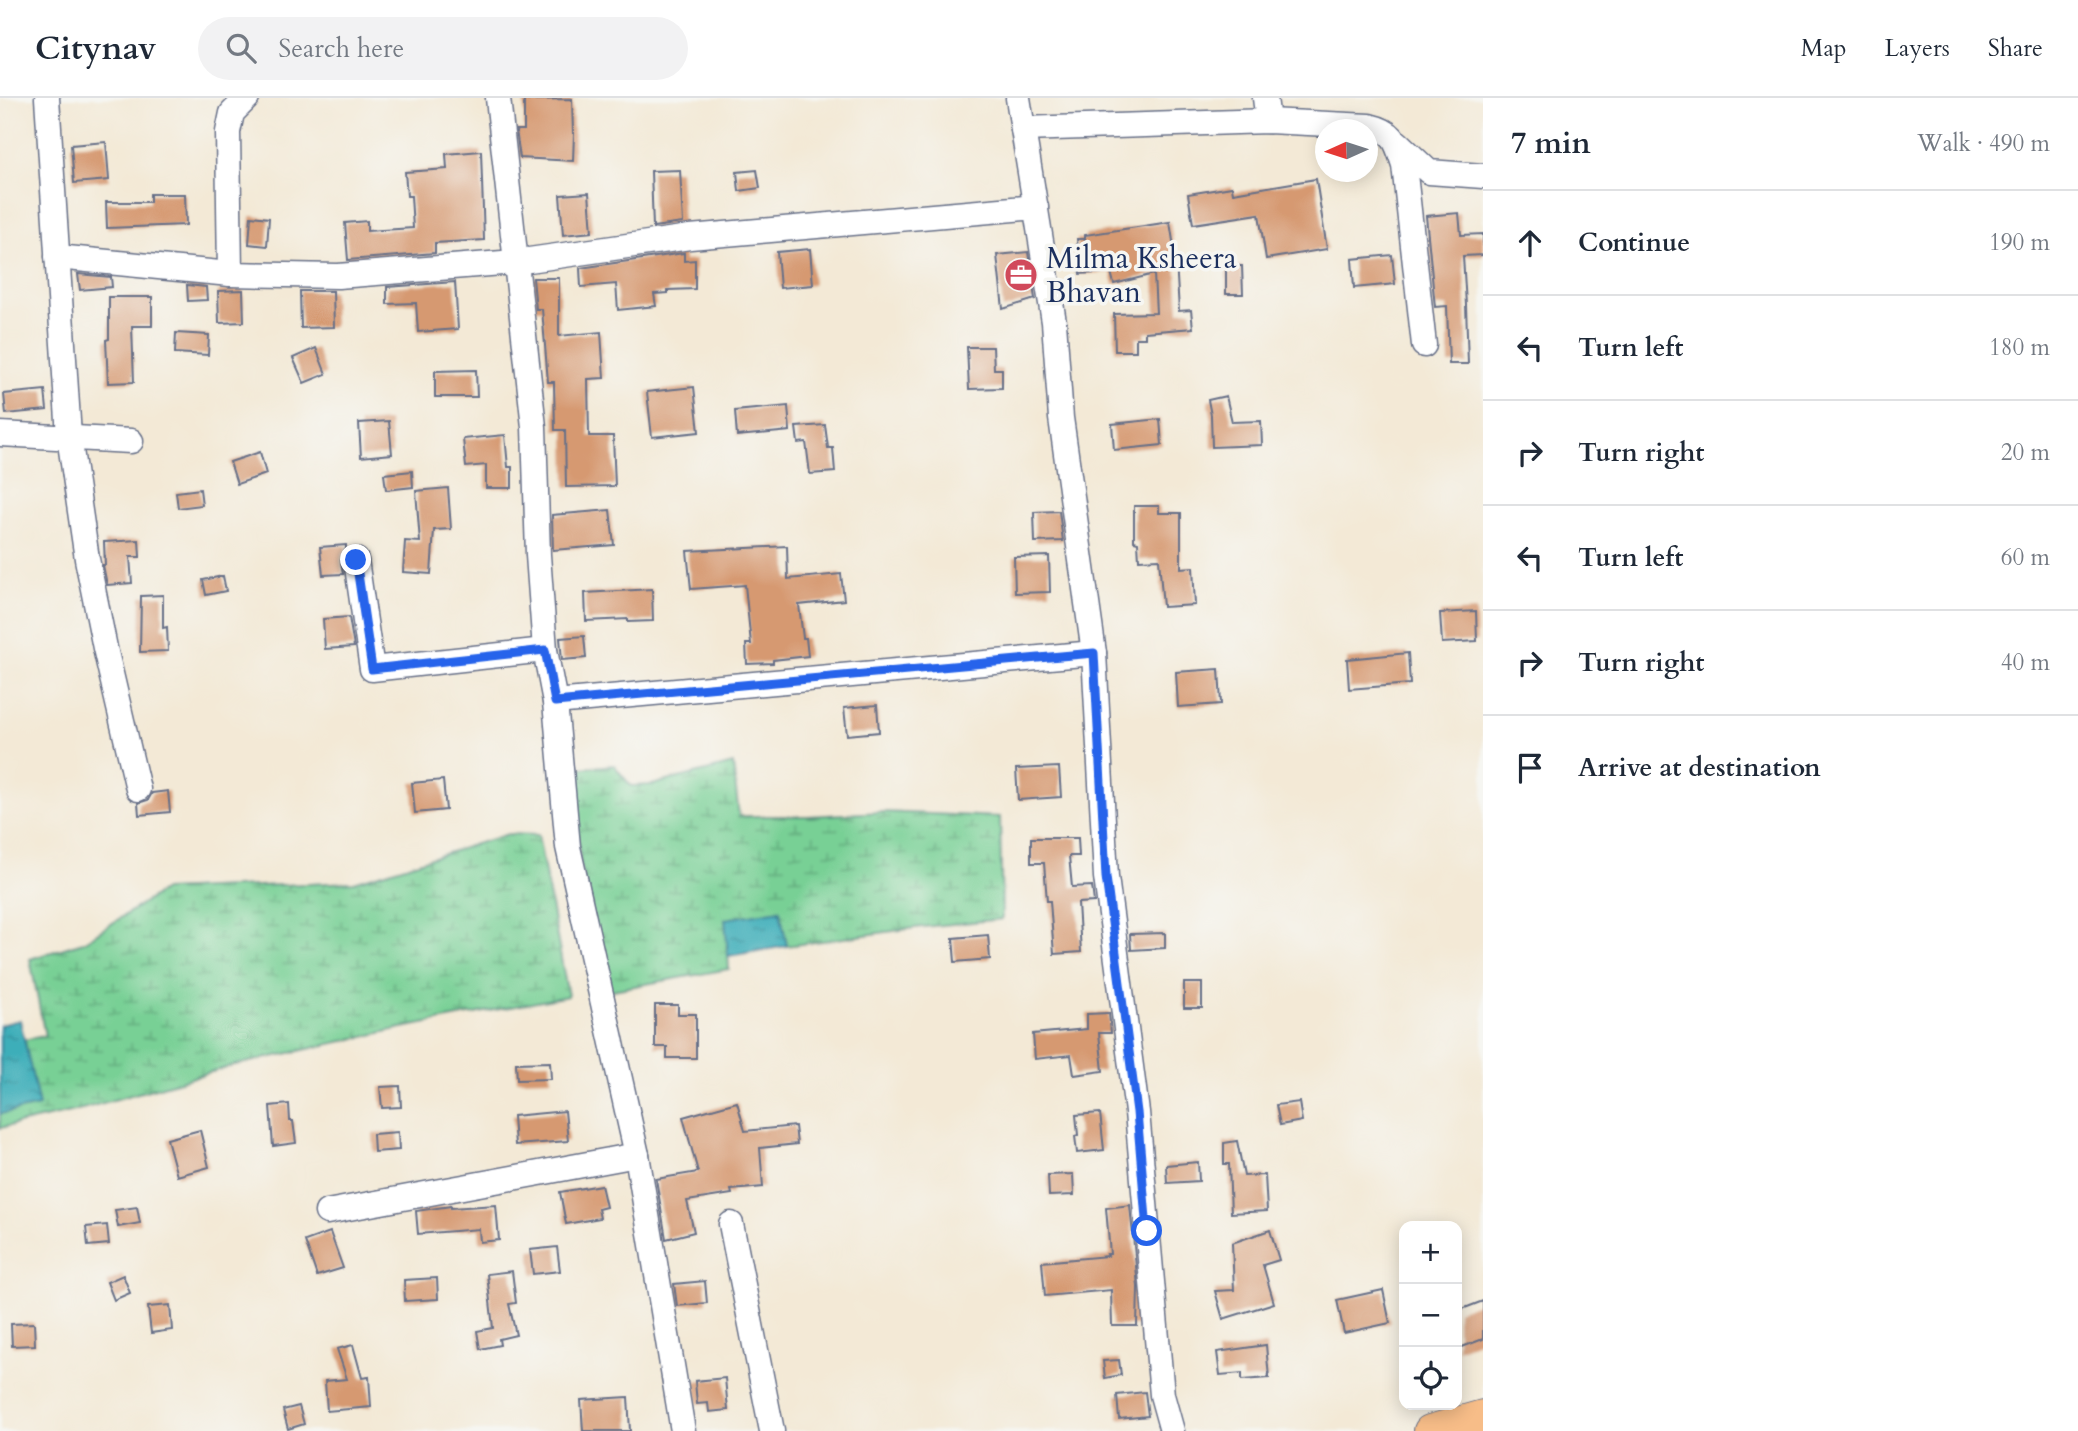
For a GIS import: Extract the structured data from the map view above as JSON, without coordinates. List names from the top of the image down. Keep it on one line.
{"places":{"office":["Milma Ksheera Bhavan"]},"north":"left","page":{"header":"Citynav","search":"Search here","nav":["Map","Layers","Share"],"heading":["7 min","Walk · 490 m"],"list":[["Continue","190 m"],["Turn left","180 m"],["Turn right","20 m"],["Turn left","60 m"],["Turn right","40 m"],"Arrive at destination"],"map_buttons":["+","−"]}}
